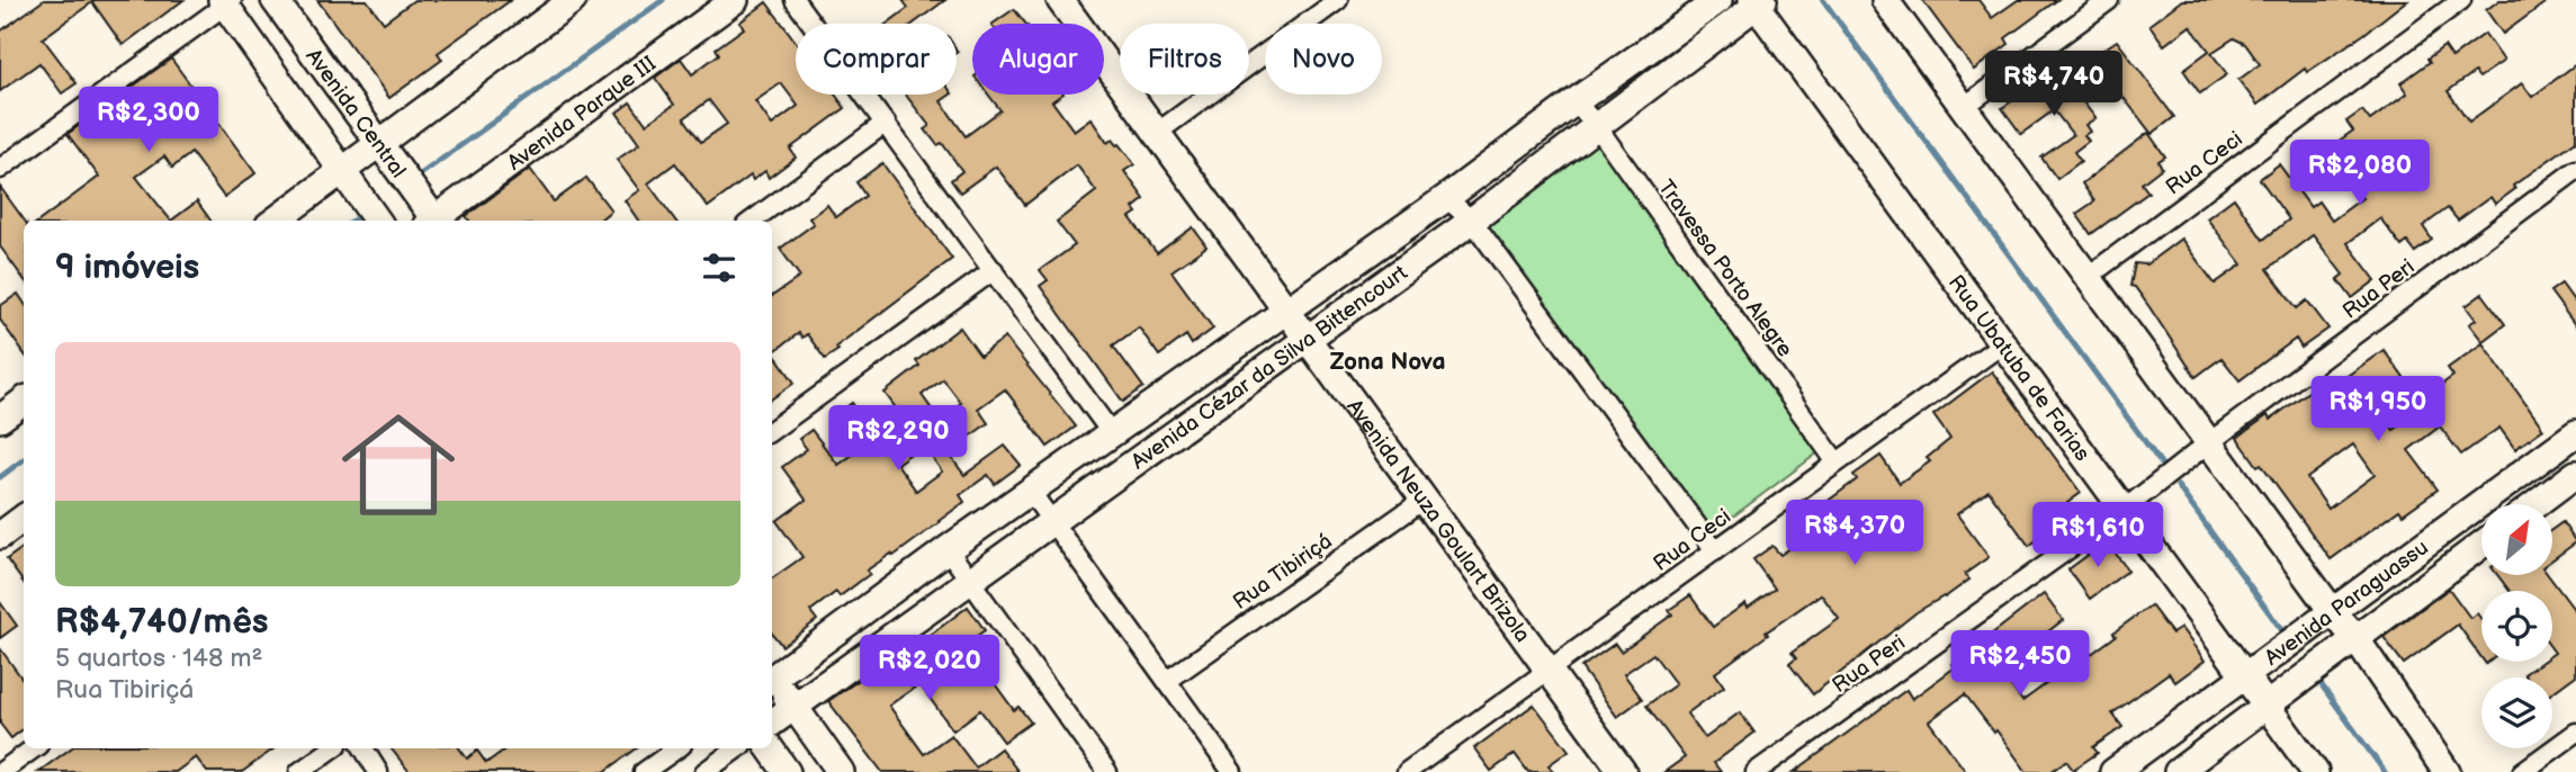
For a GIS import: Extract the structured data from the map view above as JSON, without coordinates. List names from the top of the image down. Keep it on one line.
{"streets":{"street":["Avenida Central","Avenida Parque III","Rua Ceci","Travessa Porto Alegre","Rua Peri","Avenida Cézar da Silva Bittencourt","Rua Ubatuba de Farias","Avenida Neuza Goulart Brizola","Rua Tibiriçá","Avenida Paraguassu"]},"crossings":[["Rua Ceci","Travessa Porto Alegre"],["Rua Ceci","Rua Ubatuba de Farias"],["Rua Ceci","Avenida Neuza Goulart Brizola"],["Travessa Porto Alegre","Avenida Cézar da Silva Bittencourt"],["Rua Peri","Rua Ubatuba de Farias"],["Avenida Cézar da Silva Bittencourt","Rua Ubatuba de Farias"],["Avenida Cézar da Silva Bittencourt","Avenida Neuza Goulart Brizola"],["Rua Ubatuba de Farias","Avenida Paraguassu"],["Avenida Neuza Goulart Brizola","Rua Tibiriçá"]],"districts":["Zona Nova"],"north":"top right","page":{"chip":["Comprar","Alugar","Filtros","Novo"],"price":["R$4,740","R$2,300","R$2,080","R$1,950","R$2,290","R$4,370","R$1,610","R$2,450","R$2,020"],"heading":"9 imóveis","list":[{"name":"R$4,740/mês","note":"5 quartos · 148 m² · Rua Tibiriçá"}]}}
